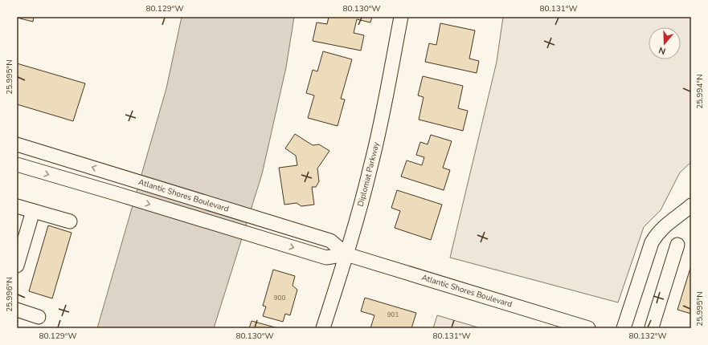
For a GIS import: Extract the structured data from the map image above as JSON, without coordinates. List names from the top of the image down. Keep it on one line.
{"streets":{"street":["Diplomat Parkway","Atlantic Shores Boulevard"]},"crossings":[["Diplomat Parkway","Atlantic Shores Boulevard"]],"house_numbers":["900","901"],"north":"bottom","coordinates":["80.129°W","80.130°W","80.131°W","25.995°N","25.994°N","25.996°N","80.132°W"]}
